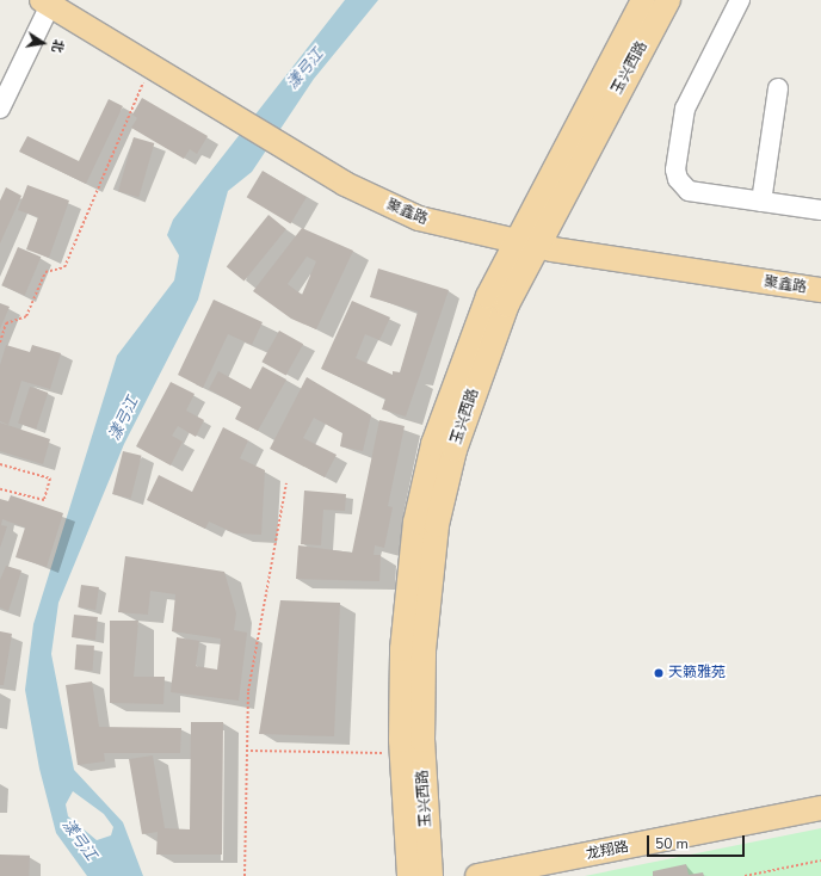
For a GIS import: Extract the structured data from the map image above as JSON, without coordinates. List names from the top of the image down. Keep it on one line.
{"streets":{"main road":["玉兴西路","聚鑫路","龙翔路"]},"crossings":[["玉兴西路","聚鑫路"]],"water":["漾弓江"],"places":["天籁雅苑"],"scale_bar":"50 m","north":"right"}
